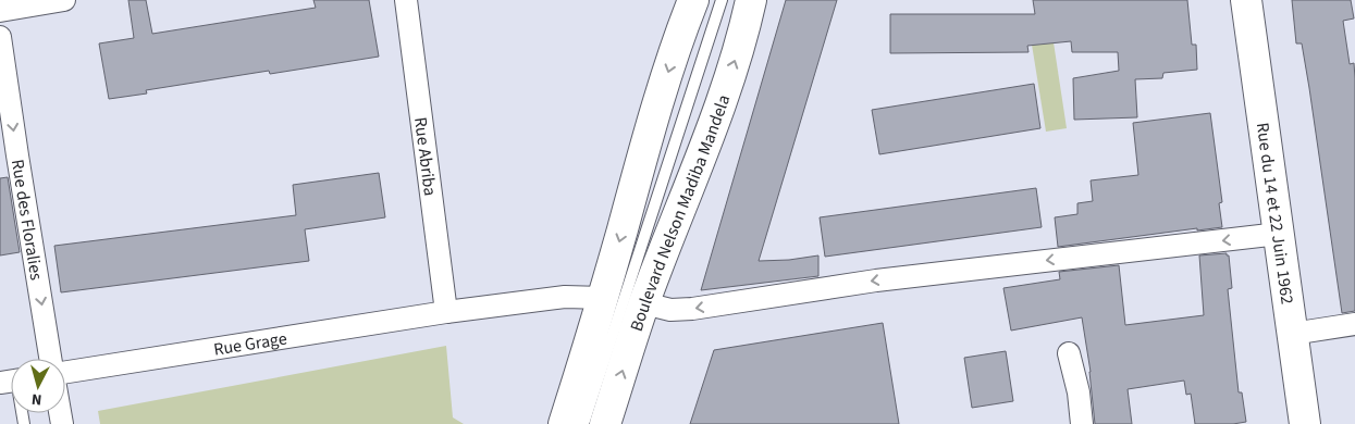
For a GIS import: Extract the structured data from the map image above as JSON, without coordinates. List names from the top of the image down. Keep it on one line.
{"streets":{"main road":["Boulevard Nelson Madiba Mandela","Rue du 14 et 22 Juin 1962"],"street":["Rue Abriba","Rue des Floralies","Rue Grage"]},"crossings":[["Rue Abriba","Rue Grage"]],"one_way":["Rue des Floralies"],"north":"bottom"}
